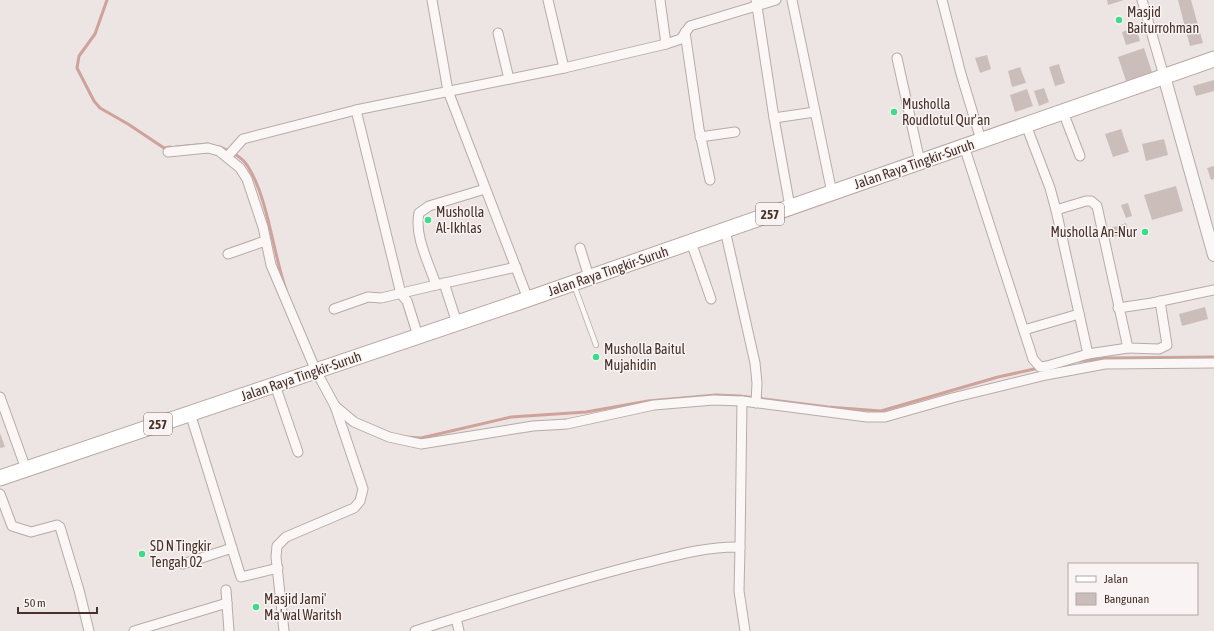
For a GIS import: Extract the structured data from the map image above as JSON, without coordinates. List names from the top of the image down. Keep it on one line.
{"streets":{"main road":["Jalan Raya Tingkir-Suruh","257"]},"places":["Masjid Baiturrohman","Musholla Roudlotul Qur'an","Musholla Al-Ikhlas","Musholla An-Nur","Musholla Baitul Mujahidin","SD N Tingkir Tengah 02","Masjid Jami' Ma'wal Waritsh"],"legend":["Jalan","Bangunan"],"scale_bar":"50 m"}
